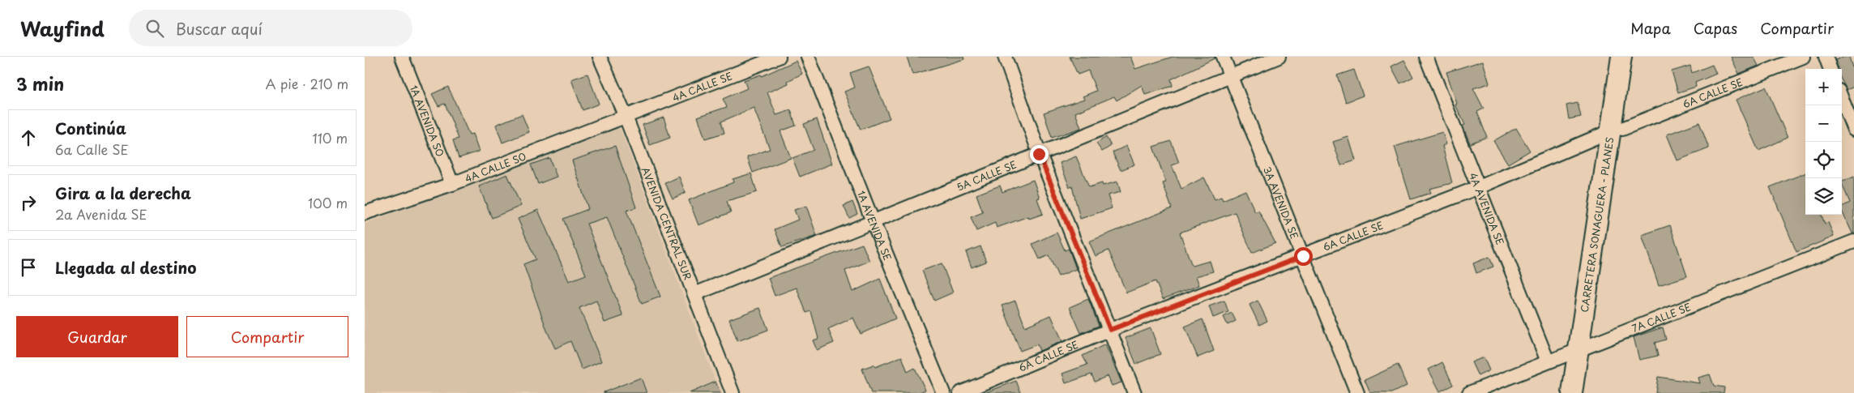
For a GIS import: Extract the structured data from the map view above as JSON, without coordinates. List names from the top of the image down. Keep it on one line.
{"streets":{"main road":["CARRETERA SONAGUERA - PLANES"],"street":["4A CALLE SE","6A CALLE SE","1A AVENIDA SO","4A CALLE SO","5A CALLE SE","3A AVENIDA SE","4A AVENIDA SE","AVENIDA CENTRAL SUR","1A AVENIDA SE","7A CALLE SE"]},"crossings":[["4A CALLE SE","4A CALLE SO"],["4A CALLE SE","AVENIDA CENTRAL SUR"],["6A CALLE SE","3A AVENIDA SE"],["6A CALLE SE","4A AVENIDA SE"],["6A CALLE SE","CARRETERA SONAGUERA - PLANES"],["1A AVENIDA SO","4A CALLE SO"],["4A CALLE SO","AVENIDA CENTRAL SUR"],["5A CALLE SE","3A AVENIDA SE"],["5A CALLE SE","AVENIDA CENTRAL SUR"],["5A CALLE SE","1A AVENIDA SE"],["4A AVENIDA SE","7A CALLE SE"],["CARRETERA SONAGUERA - PLANES","7A CALLE SE"]],"page":{"header":"Wayfind","search":"Buscar aquí","nav":["Mapa","Capas","Compartir"],"heading":["3 min","A pie · 210 m"],"map_buttons":["+","−"],"list":[["Continúa","6a Calle SE","110 m"],["Gira a la derecha","2a Avenida SE","100 m"],"Llegada al destino"],"buttons":["Guardar","Compartir"]}}
